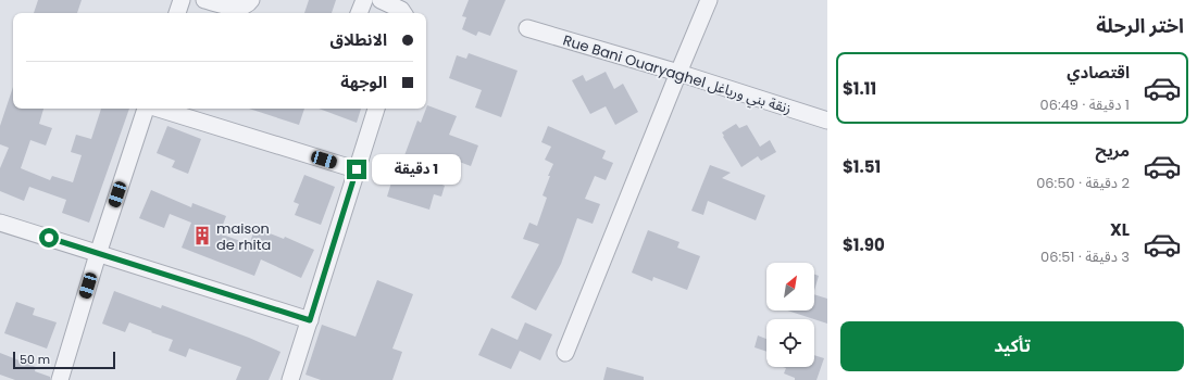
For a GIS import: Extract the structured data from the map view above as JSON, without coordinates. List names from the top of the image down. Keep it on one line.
{"streets":{"street":["Rue Bani Ouaryaghel زنقة بني ورياغل"]},"places":{"building":["maison de rhita"]},"scale_bar":"50 m","north":"top right","page":{"heading":"اختر الرحلة","banner":["الانطلاق","الوجهة"],"list":[{"name":"اقتصادي","note":"1 دقيقة · 06:49","value":"$1.11"},{"name":"مريح","note":"2 دقيقة · 06:50","value":"$1.51"},{"name":"XL","note":"3 دقيقة · 06:51","value":"$1.90"}],"bubble":"1 دقيقة","buttons":"تأكيد","scale":"50 m"}}
